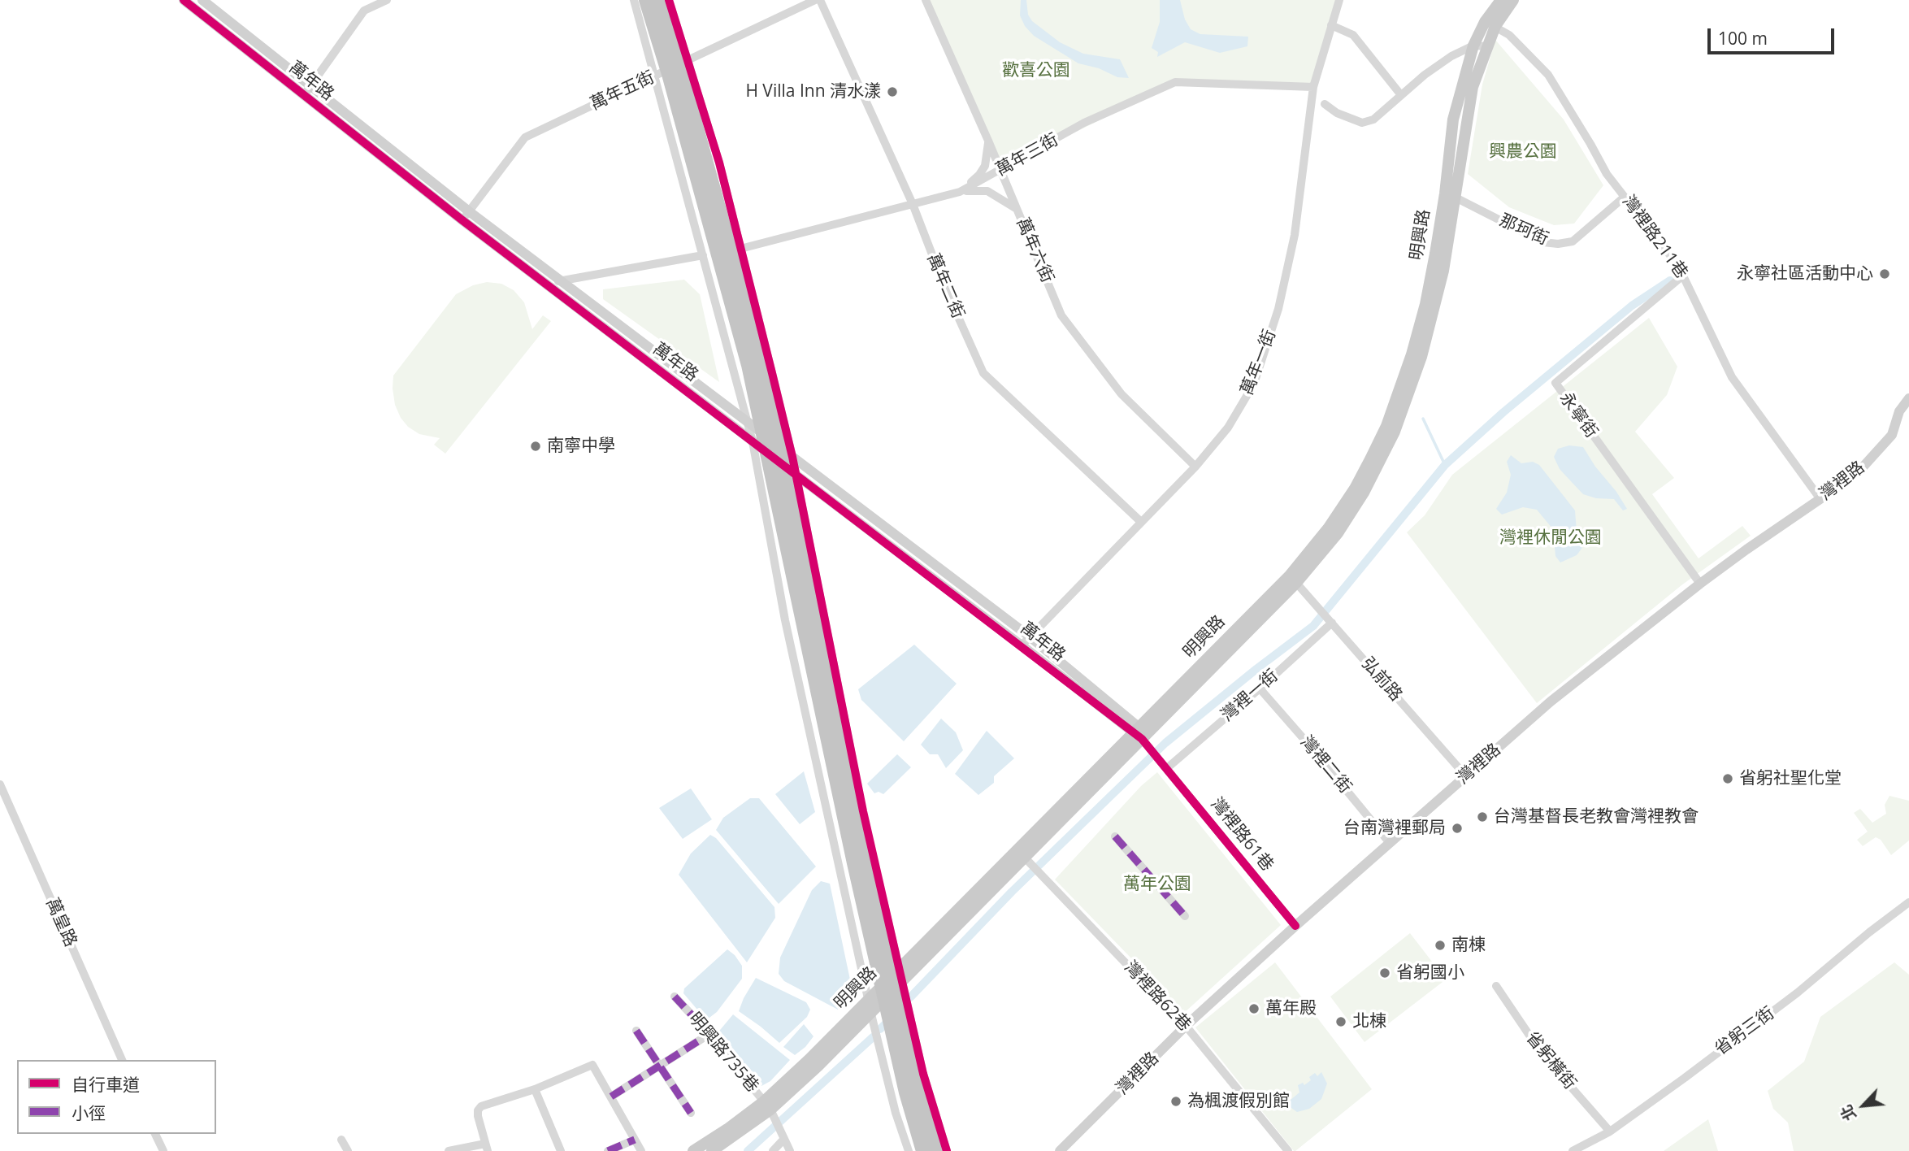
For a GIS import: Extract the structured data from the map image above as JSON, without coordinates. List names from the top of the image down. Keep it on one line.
{"streets":{"main road":["明興路"],"street":["萬年路","萬年五街","萬年三街","那珂街","灣裡路211巷","萬年六街","萬年二街","萬年一街","永寧街","灣裡路","弘前路","灣裡一街","灣裡二街","灣裡路61巷","萬皇路","灣裡路62巷","省躬三街","明興路735巷","省躬橫街"]},"crossings":[["萬年路","萬年五街"],["萬年路","明興路"],["萬年路","萬年一街"],["萬年路","灣裡路61巷"],["萬年三街","萬年六街"],["萬年三街","萬年二街"],["萬年三街","萬年一街"],["那珂街","明興路"],["那珂街","灣裡路211巷"],["明興路","灣裡路211巷"],["明興路","弘前路"],["明興路","灣裡路61巷"],["明興路","灣裡路62巷"],["明興路","明興路735巷"],["灣裡路211巷","永寧街"],["灣裡路211巷","灣裡路"],["萬年六街","萬年一街"],["萬年二街","萬年一街"],["永寧街","灣裡路"],["灣裡路","弘前路"],["灣裡路","灣裡二街"],["灣裡路","灣裡路61巷"],["灣裡路","灣裡路62巷"],["弘前路","灣裡一街"],["灣裡一街","灣裡二街"],["灣裡一街","灣裡路61巷"],["省躬三街","省躬橫街"]],"parks":["歡喜公園","興農公園","灣裡休閒公園","萬年公園"],"places":["H Villa Inn 清水漾","永寧社區活動中心","南寧中學","省躬社聖化堂","台灣基督長老教會灣裡教會","台南灣裡郵局","南棟","省躬國小","萬年殿","北棟","為楓渡假別館"],"legend":["自行車道","小徑"],"scale_bar":"100 m","north":"bottom left"}
